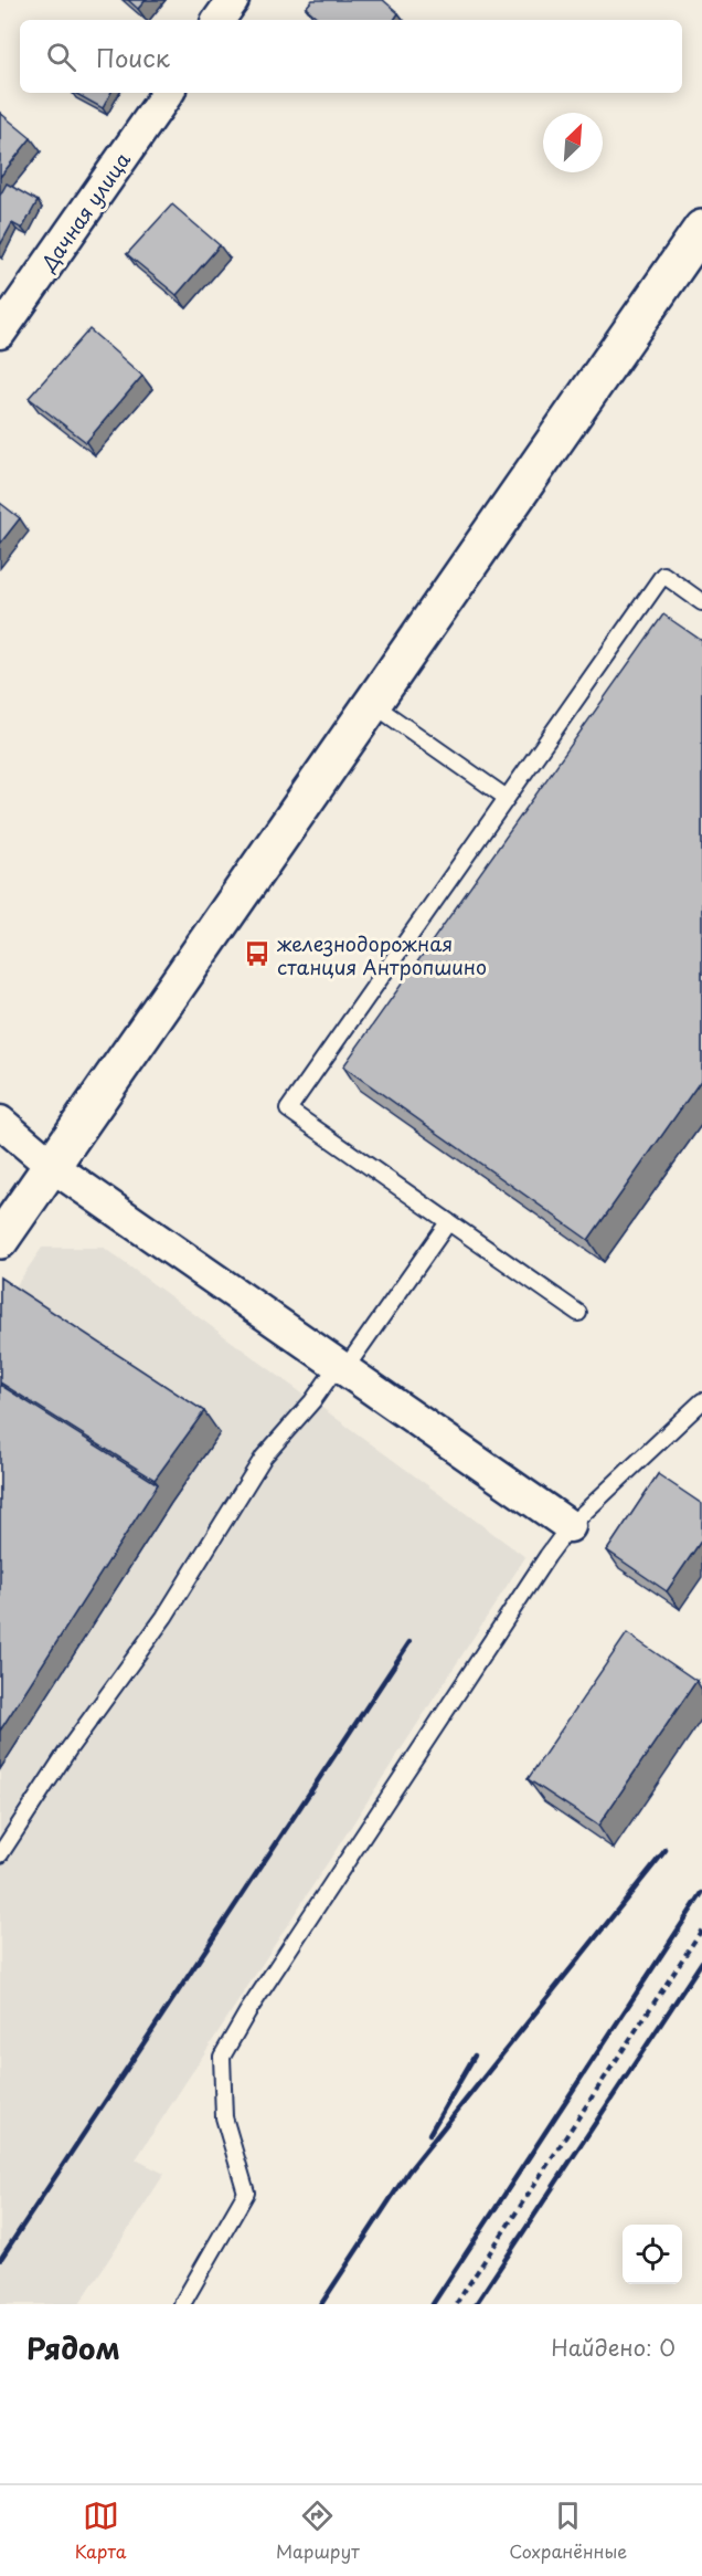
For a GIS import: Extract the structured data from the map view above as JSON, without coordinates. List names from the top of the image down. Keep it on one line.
{"streets":{"street":["Дачная улица"]},"places":{"bus stop":["железнодорожная станция Антропшино"]},"north":"top right","page":{"search":"Поиск","heading":["Рядом","Найдено: 0"],"nav":["Карта","Маршрут","Сохранённые"]}}
